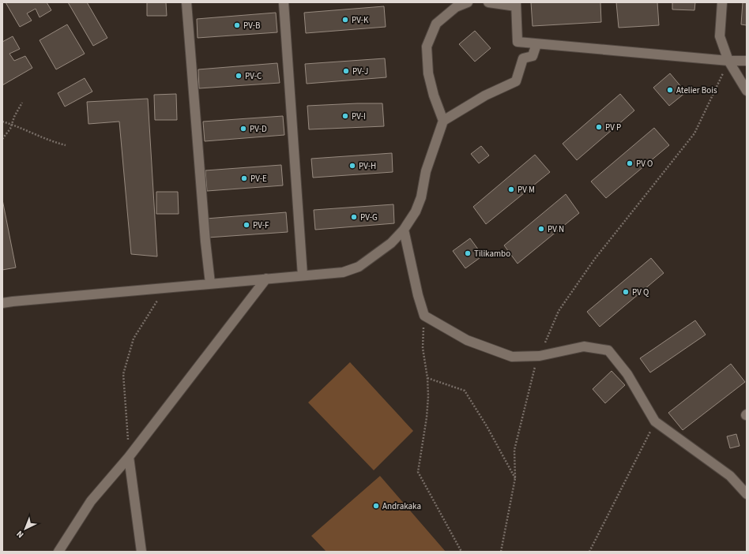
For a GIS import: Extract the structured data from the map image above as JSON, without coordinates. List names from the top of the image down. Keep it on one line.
{"places":["PV-K","PV-B","PV-J","PV-C","Atelier Bois","PV-I","PV P","PV-D","PV O","PV-H","PV-E","PV M","PV-G","PV-F","PV N","Tilikambo","PV Q","Andrakaka"],"north":"bottom left"}
